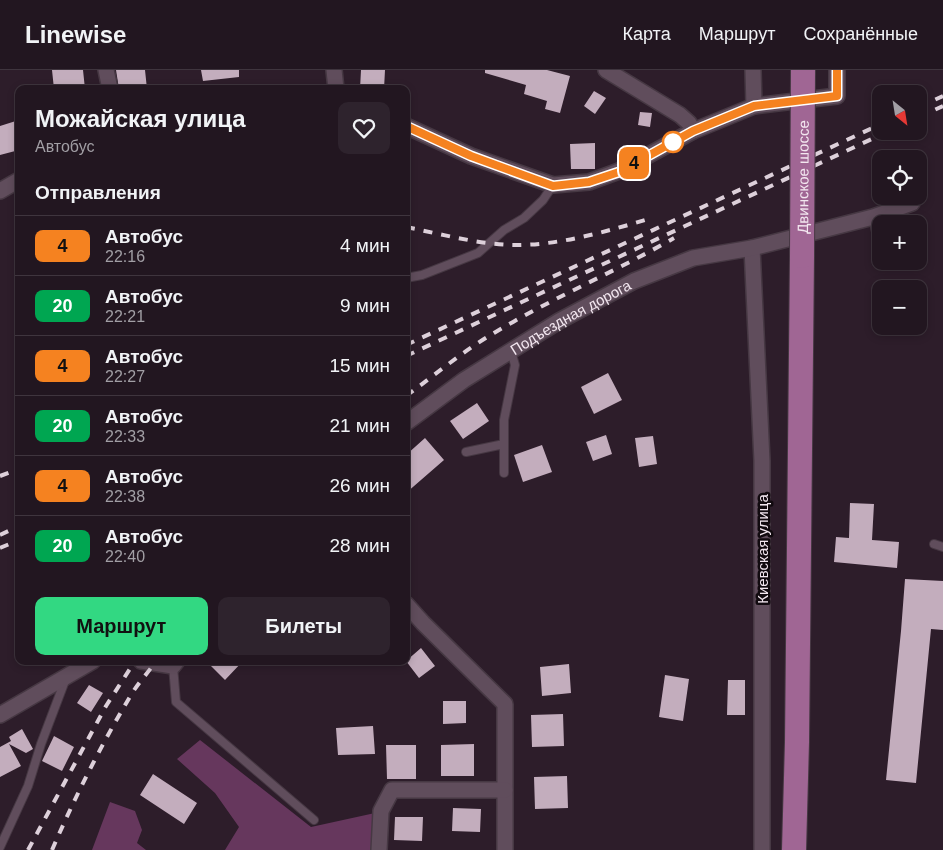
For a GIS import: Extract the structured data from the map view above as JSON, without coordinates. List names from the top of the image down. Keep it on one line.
{"streets":{"main road":["Двинское шоссе"],"street":["Подъездная дорога","Киевская улица"]},"crossings":[["Подъездная дорога","Киевская улица"]],"lines":["bus line 4"],"north":"bottom right","page":{"header":"Linewise","nav":["Карта","Маршрут","Сохранённые"],"on_map":"4","map_buttons":["+","−"],"heading":[["Можайская улица","Автобус"],"Отправления"],"list":[{"mark":"4","name":"Автобус","note":"22:16","value":"4 мин"},{"mark":"20","name":"Автобус","note":"22:21","value":"9 мин"},{"mark":"4","name":"Автобус","note":"22:27","value":"15 мин"},{"mark":"20","name":"Автобус","note":"22:33","value":"21 мин"},{"mark":"4","name":"Автобус","note":"22:38","value":"26 мин"},{"mark":"20","name":"Автобус","note":"22:40","value":"28 мин"}],"buttons":["Маршрут","Билеты"]}}
